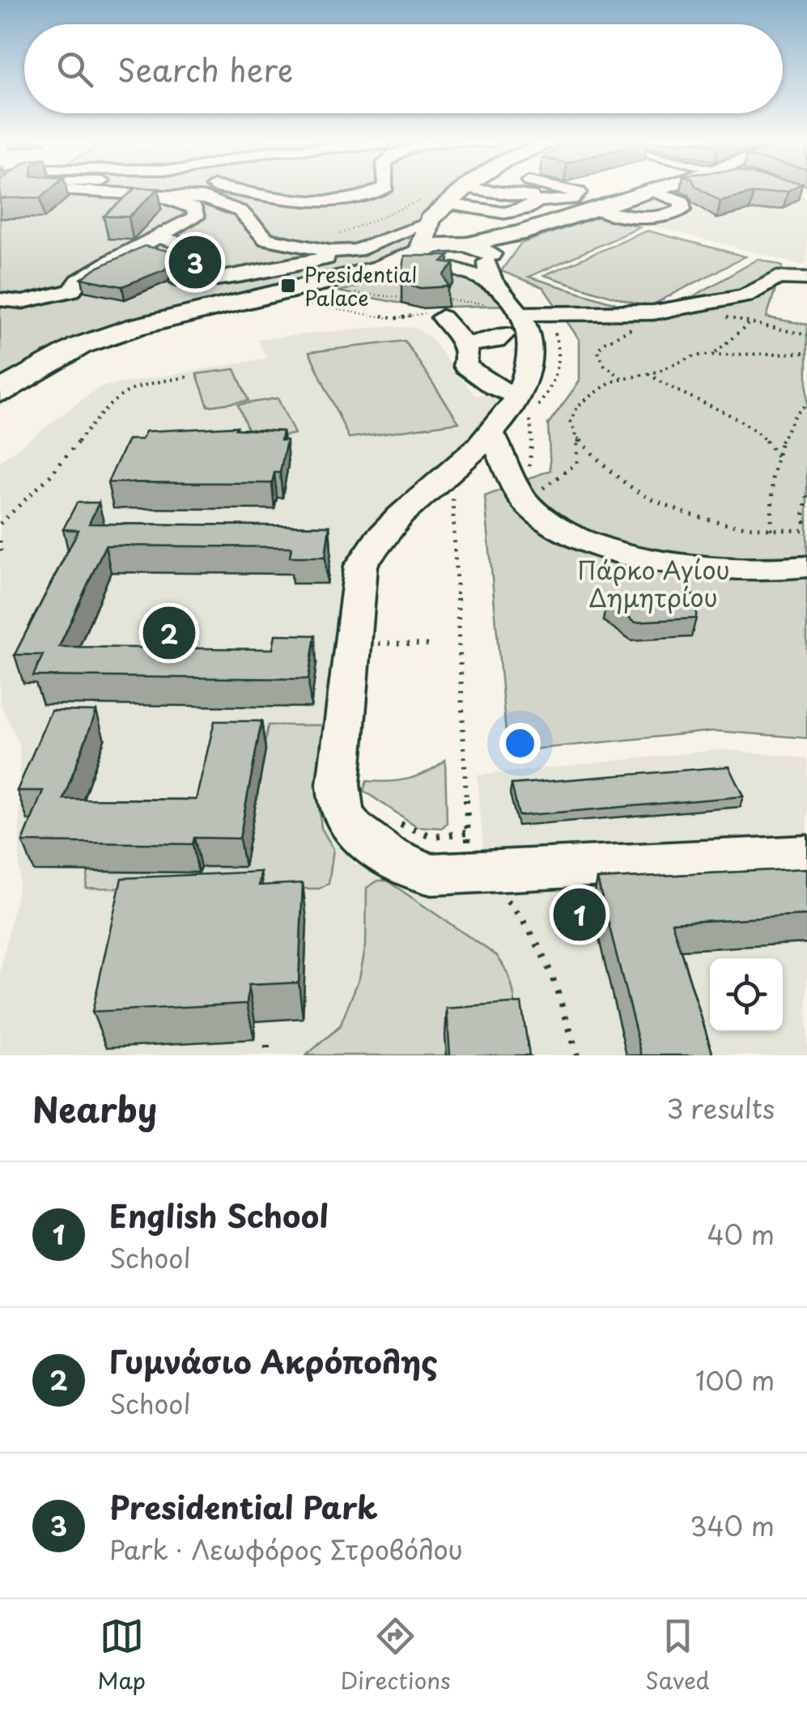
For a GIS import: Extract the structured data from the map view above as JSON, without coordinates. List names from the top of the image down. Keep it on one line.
{"parks":["Πάρκο Αγίου Δημητρίου"],"places":{"transit":["Presidential Palace"]},"page":{"search":"Search here","pins":["3","2","1"],"heading":["Nearby","3 results"],"list":[{"mark":"1","name":"English School","note":"School","value":"40 m"},{"mark":"2","name":"Γυμνάσιο Ακρόπολης","note":"School","value":"100 m"},{"mark":"3","name":"Presidential Park","note":"Park · Λεωφόρος Στροβόλου","value":"340 m"}],"nav":["Map","Directions","Saved"]}}
